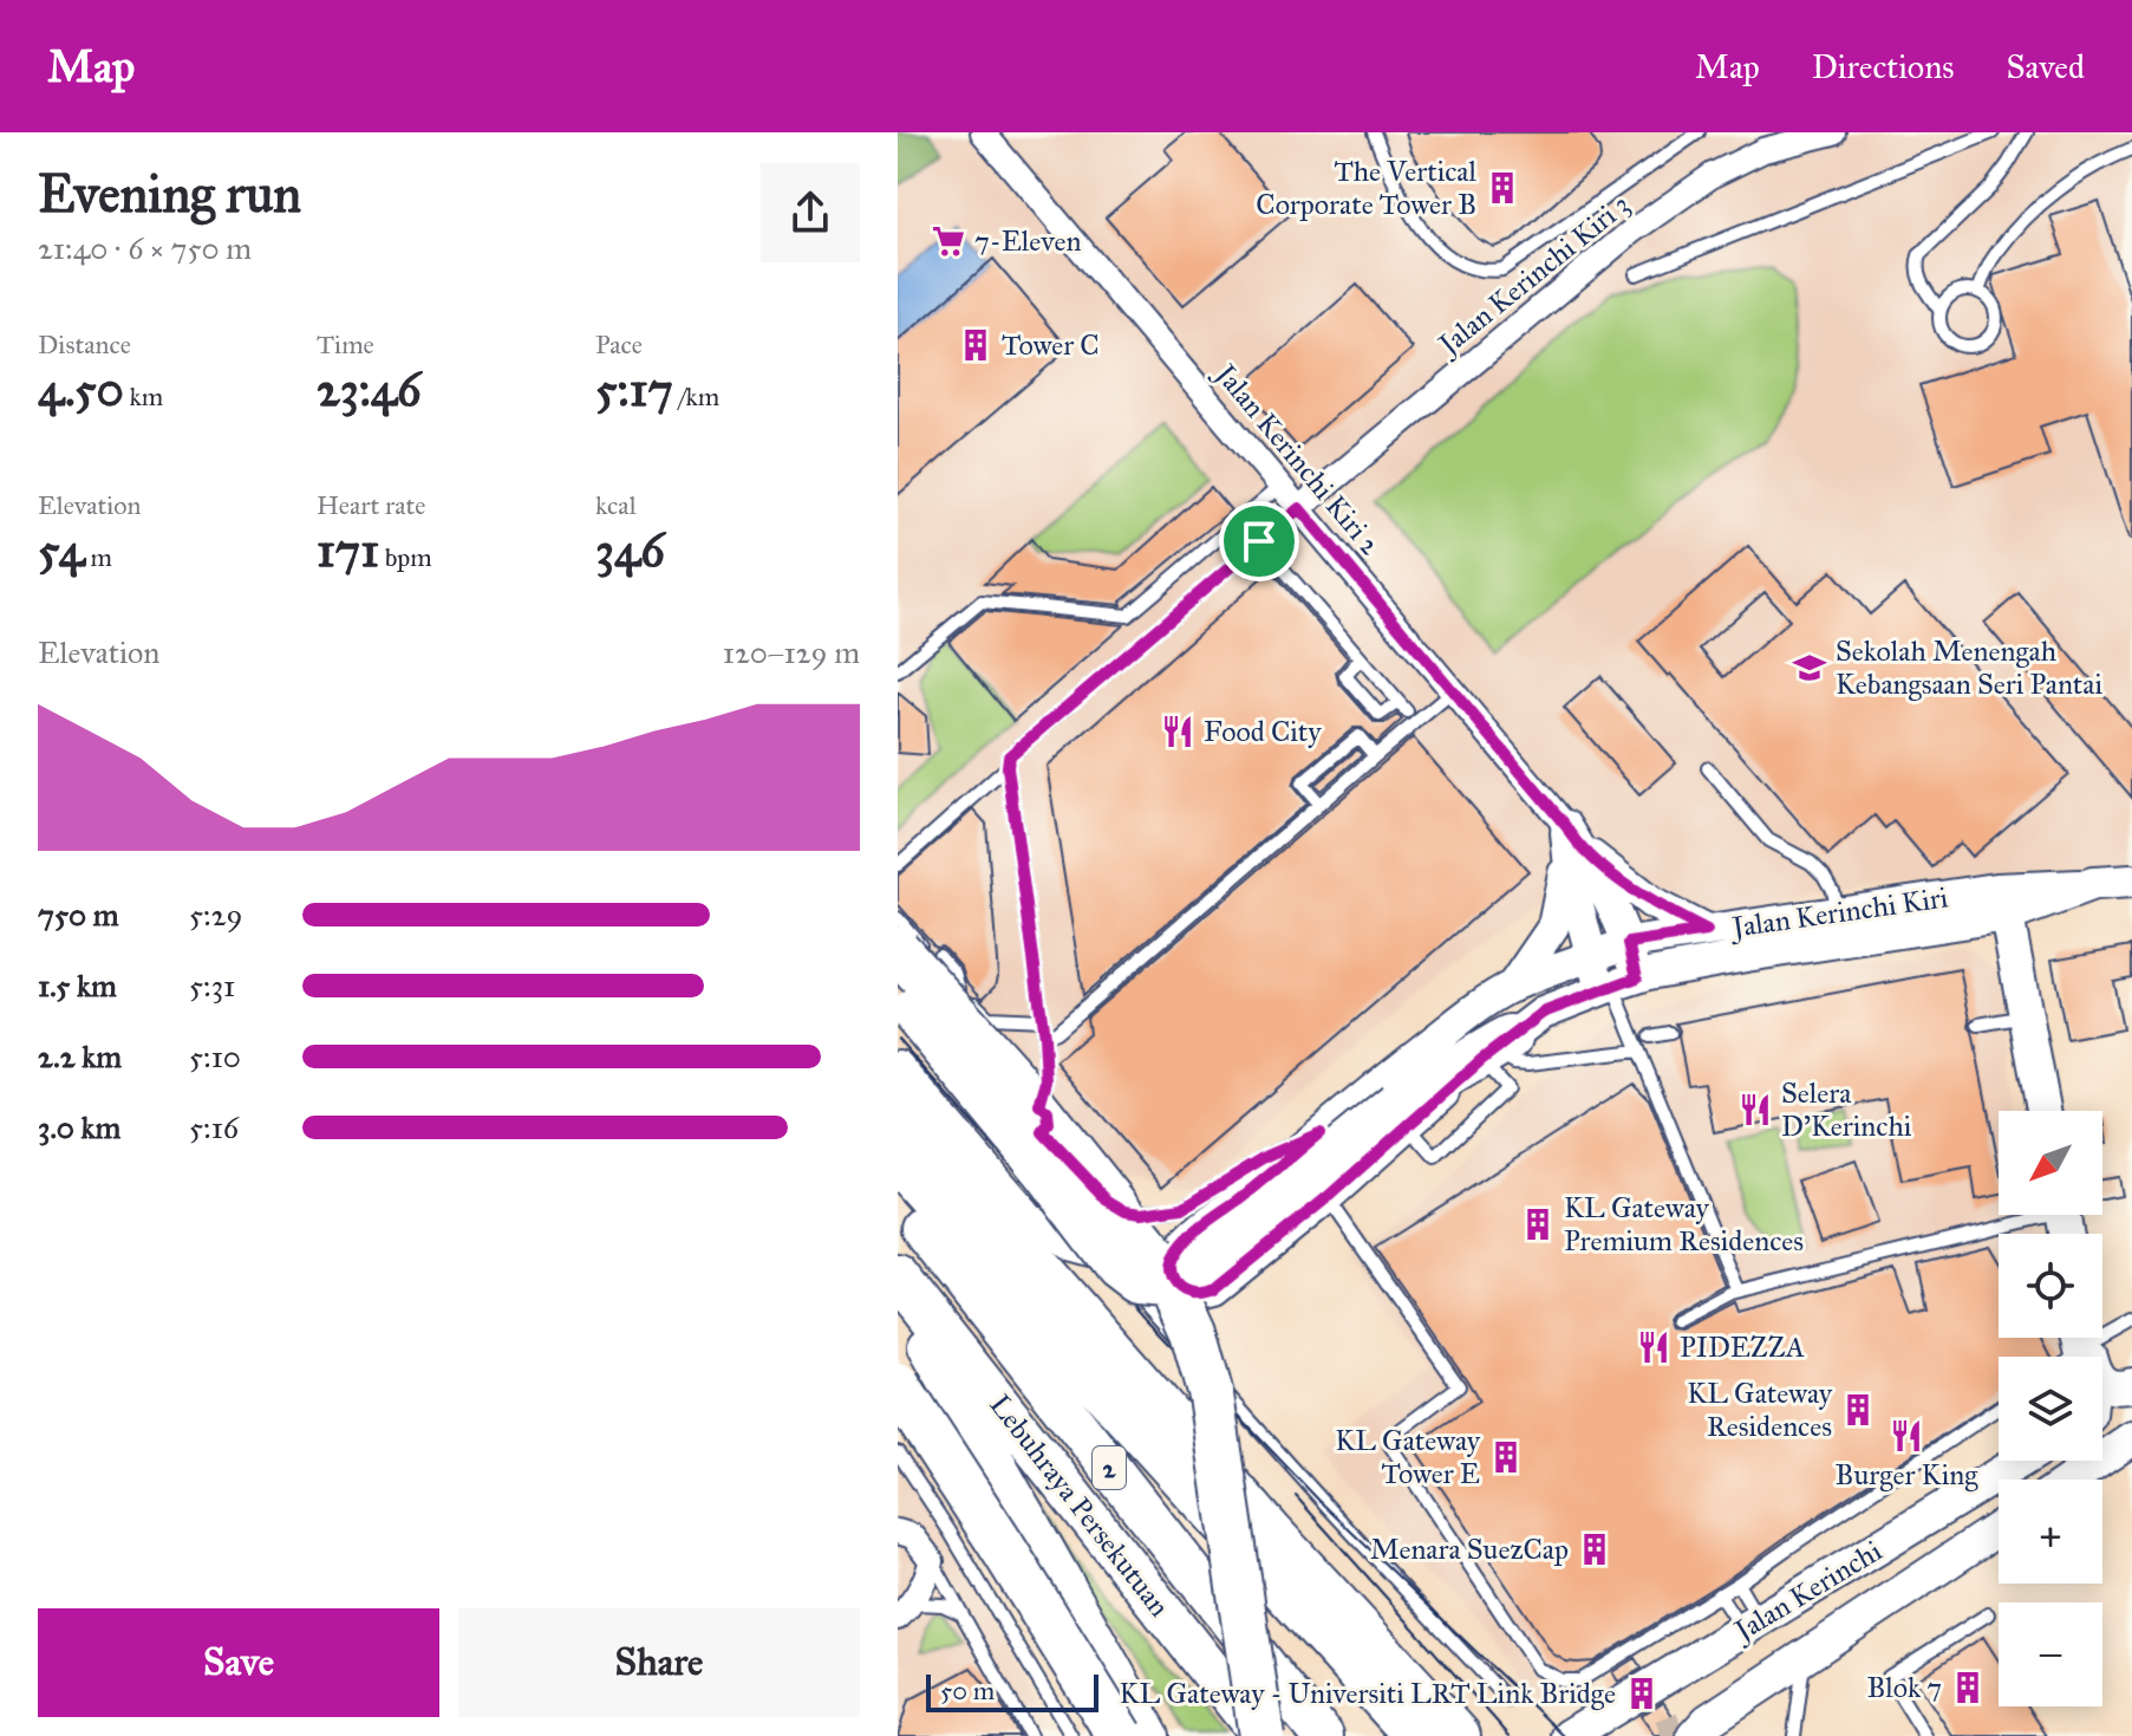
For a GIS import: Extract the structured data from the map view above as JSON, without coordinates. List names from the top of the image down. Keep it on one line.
{"streets":{"highway":["2","Lebuhraya Persekutuan"],"main road":["Jalan Kerinchi Kiri","Jalan Kerinchi"],"street":["Jalan Kerinchi Kiri 3","Jalan Kerinchi Kiri 2"]},"crossings":[["Jalan Kerinchi Kiri 3","Jalan Kerinchi Kiri 2"]],"places":{"building":["The Vertical Corporate Tower B","Tower C","KL Gateway Premium Residences","KL Gateway Residences","KL Gateway Tower E","Menara SuezCap","Blok 7","KL Gateway - Universiti LRT Link Bridge"],"supermarket":["7-Eleven"],"school or university":["Sekolah Menengah Kebangsaan Seri Pantai"],"restaurant":["Food City","Selera D’Kerinchi","PIDEZZA","Burger King"]},"scale_bar":"50 m","north":"bottom left","page":{"header":"Map","nav":["Map","Directions","Saved"],"heading":["Evening run","21:40 · 6 × 750 m"],"stats":[["Distance","4.50 km"],["Time","23:46"],["Pace","5:17 /km"],["Elevation","54 m"],["Heart rate","171 bpm"],["kcal","346"]],"chart":["Elevation","120–129 m"],"list":[{"name":"750 m","note":"5:29"},{"name":"1.5 km","note":"5:31"},{"name":"2.2 km","note":"5:10"},{"name":"3.0 km","note":"5:16"}],"map_buttons":["+","−"],"buttons":["Save","Share"],"scale":"50 m"}}
